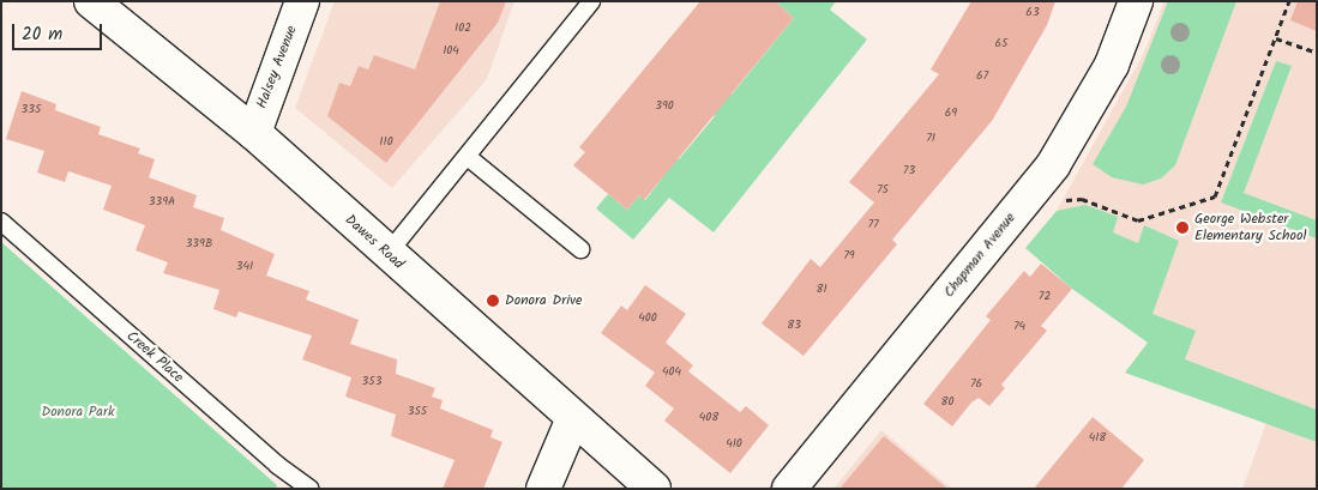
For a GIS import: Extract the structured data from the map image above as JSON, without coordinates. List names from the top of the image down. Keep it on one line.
{"streets":{"street":["Halsey Avenue","Dawes Road","Chapman Avenue"],"lane":["Creek Place"]},"crossings":[["Halsey Avenue","Dawes Road"]],"parks":["Donora Park"],"places":["George Webster Elementary School","Donora Drive"],"house_numbers":["63","102","65","104","67","390","335","69","71","110","73","75","339A","77","339B","79","341","81","72","400","83","74","404","353","76","80","355","408","418","410"],"scale_bar":"20 m"}
